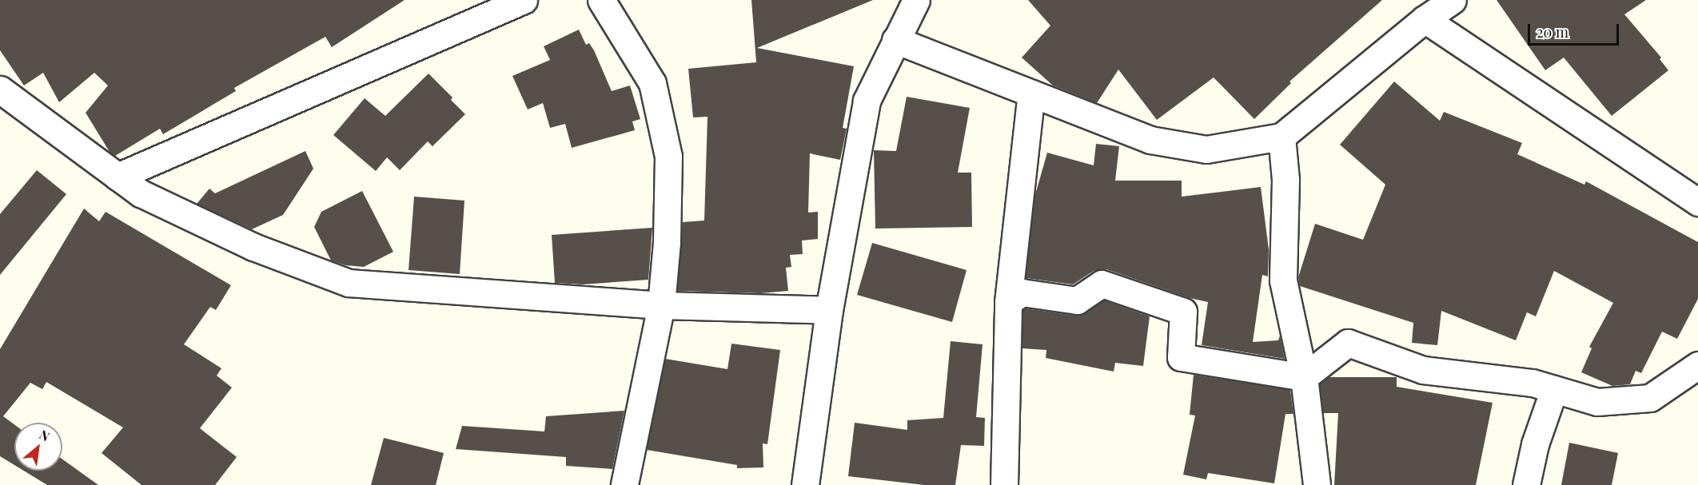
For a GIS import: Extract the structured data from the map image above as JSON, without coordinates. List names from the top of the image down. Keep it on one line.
{"scale_bar":"20 m","north":"top right"}
